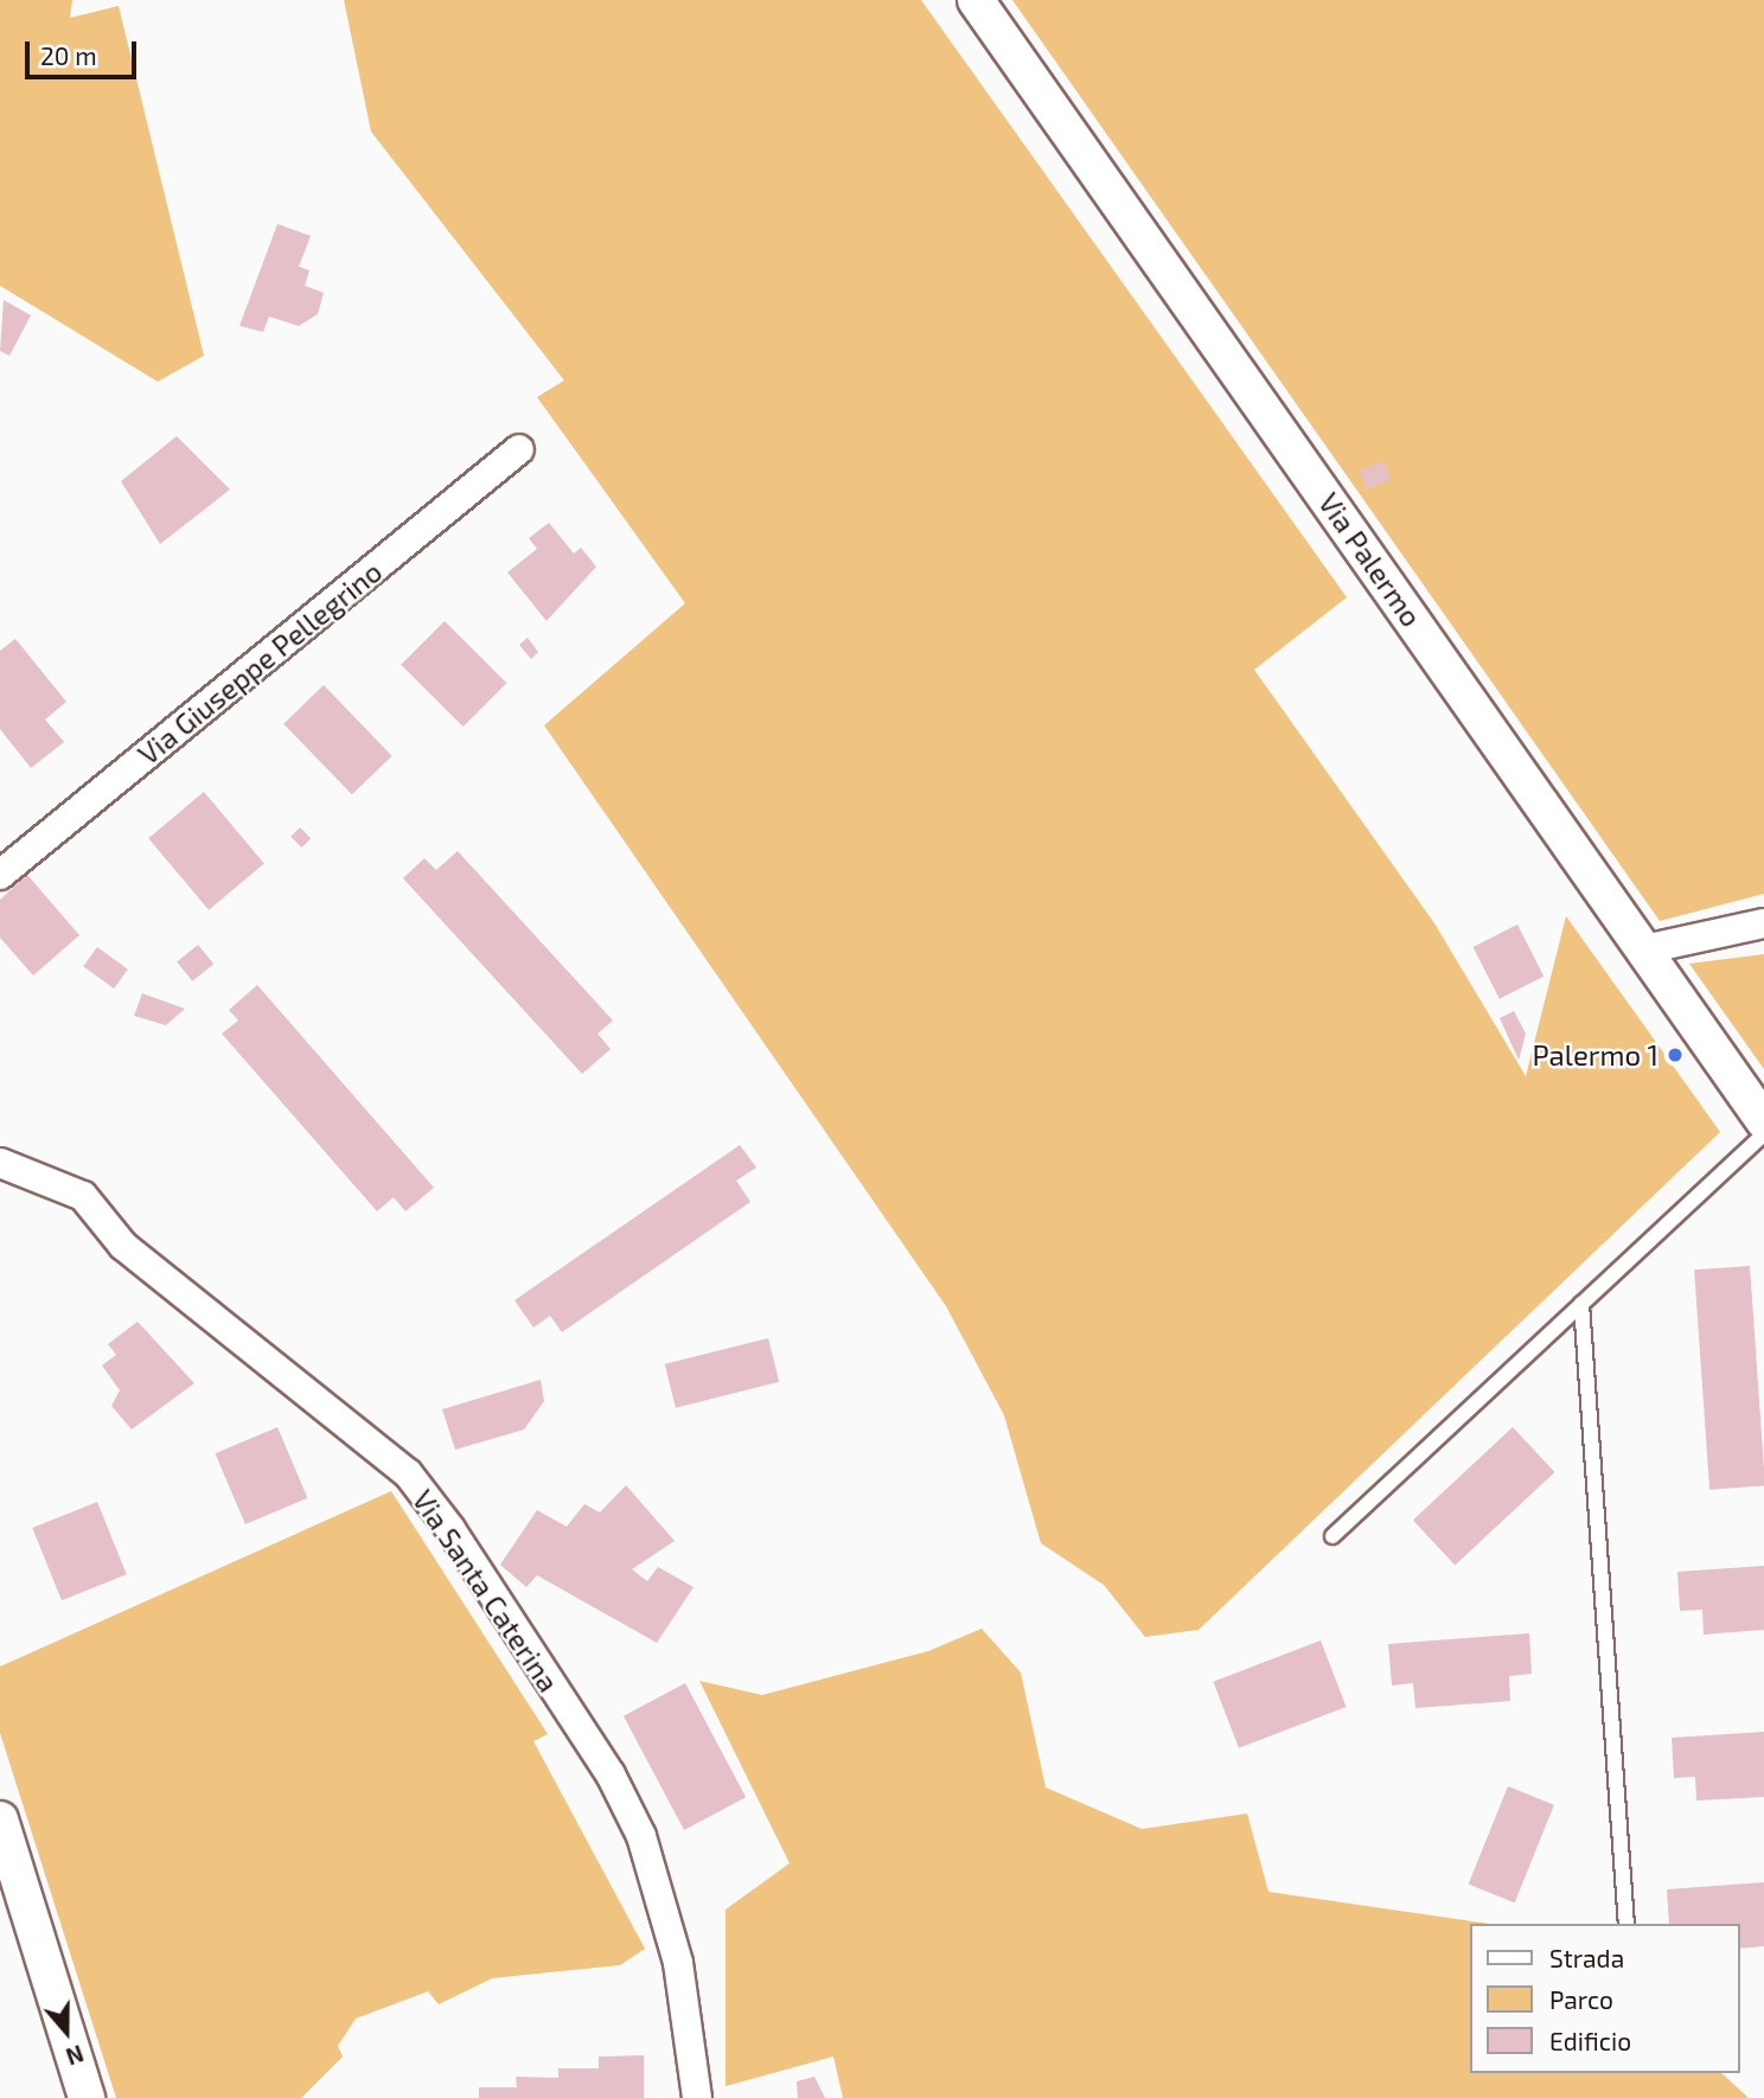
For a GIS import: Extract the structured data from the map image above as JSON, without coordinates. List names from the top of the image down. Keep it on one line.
{"streets":{"street":["Via Palermo","Via Giuseppe Pellegrino","Via Santa Caterina"]},"places":["Palermo 1"],"legend":["Strada","Parco","Edificio"],"scale_bar":"20 m","north":"bottom"}
